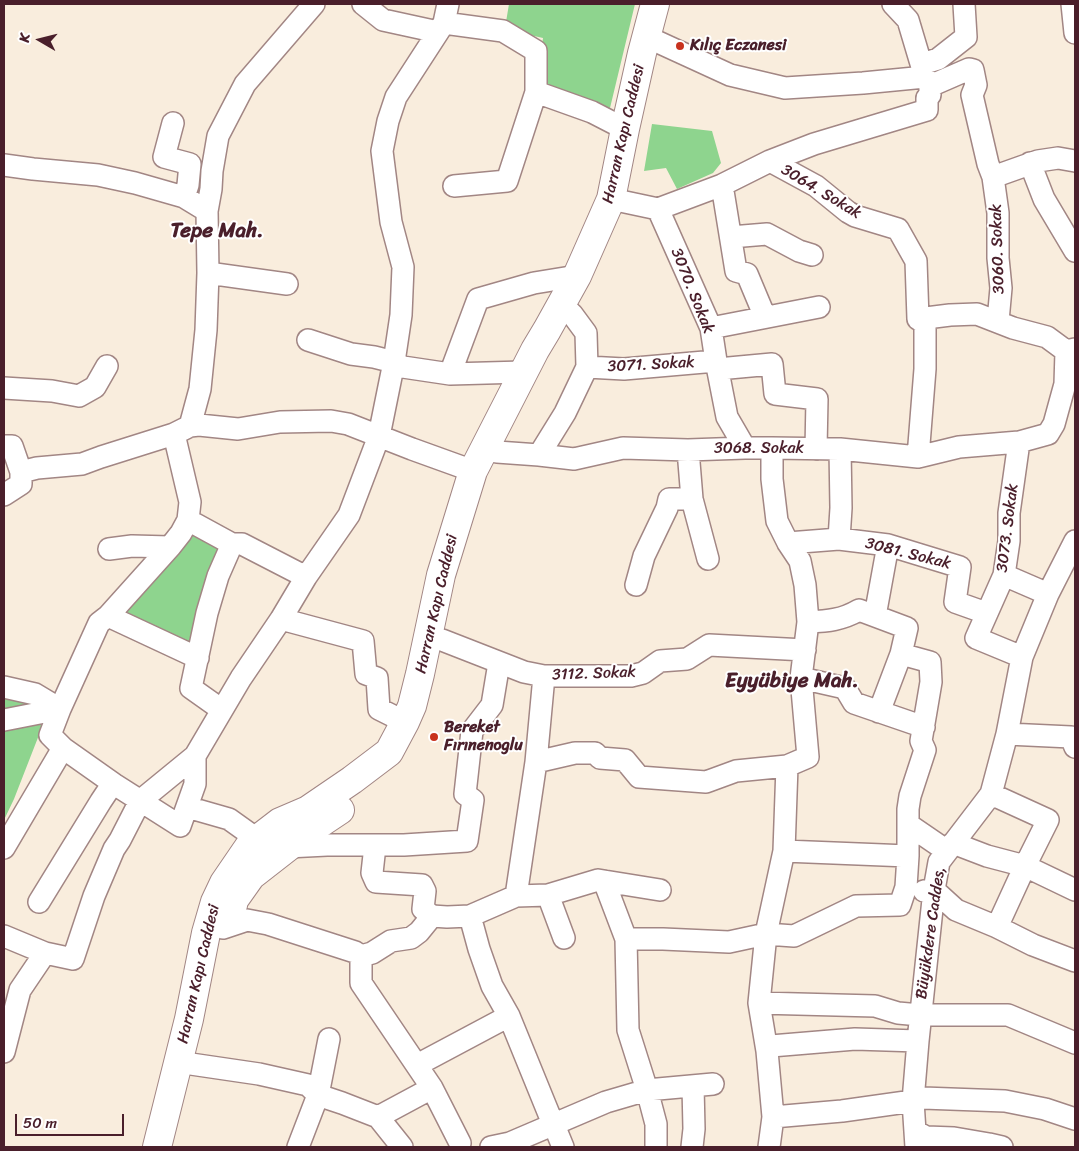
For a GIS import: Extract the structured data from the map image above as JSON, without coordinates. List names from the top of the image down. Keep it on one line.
{"streets":{"main road":["Harran Kapı Caddesi"],"street":["3064. Sokak","3060. Sokak","3070. Sokak","3071. Sokak","3068. Sokak","3073. Sokak","3081. Sokak","3112. Sokak","Büyükdere Caddes,"]},"crossings":[["Harran Kapı Caddesi","3068. Sokak"],["Harran Kapı Caddesi","3112. Sokak"],["3064. Sokak","3070. Sokak"],["3064. Sokak","3068. Sokak"],["3070. Sokak","3071. Sokak"],["3070. Sokak","3068. Sokak"],["3071. Sokak","3068. Sokak"],["3068. Sokak","3073. Sokak"],["3073. Sokak","3081. Sokak"],["3073. Sokak","Büyükdere Caddes,"]],"districts":["Tepe Mah.","Eyyübiye Mah."],"places":["Kılıç Eczanesi","Bereket Fırınenoglu"],"scale_bar":"50 m","north":"left"}
